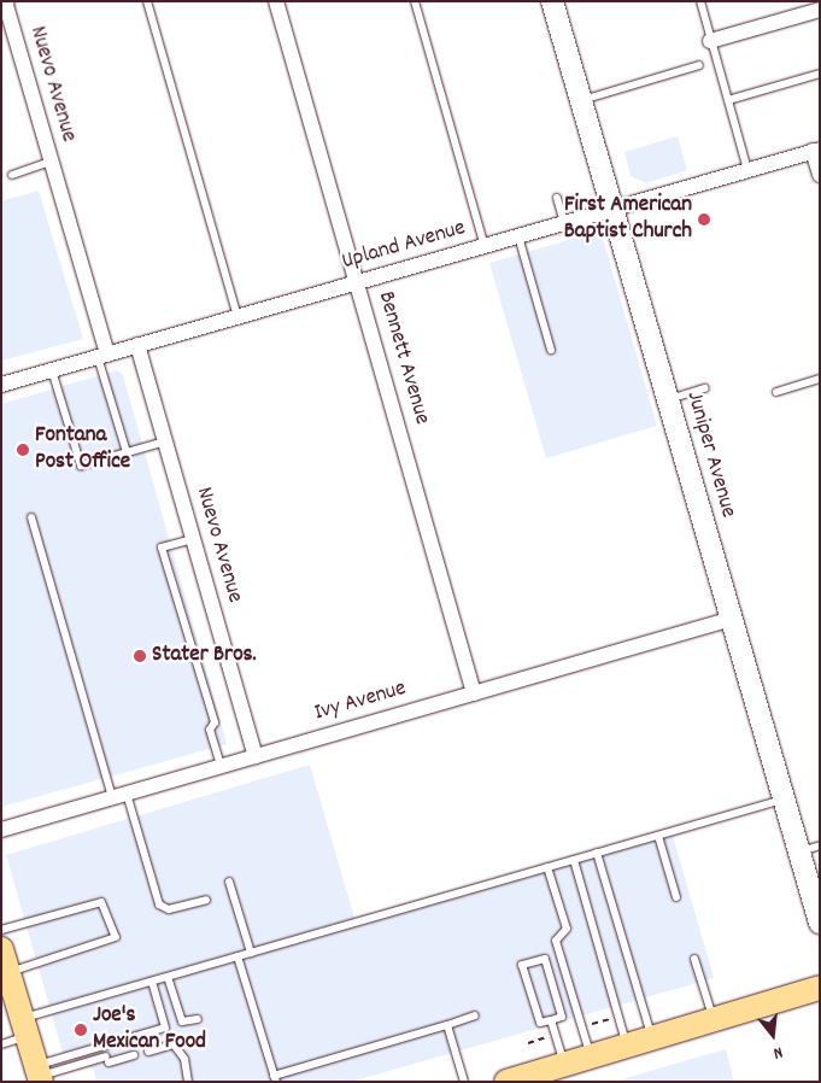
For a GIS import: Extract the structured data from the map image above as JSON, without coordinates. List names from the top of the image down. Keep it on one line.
{"streets":{"street":["Nuevo Avenue","Upland Avenue","Bennett Avenue","Juniper Avenue","Ivy Avenue"]},"crossings":[["Nuevo Avenue","Upland Avenue"],["Nuevo Avenue","Ivy Avenue"],["Upland Avenue","Bennett Avenue"],["Upland Avenue","Juniper Avenue"],["Bennett Avenue","Ivy Avenue"],["Juniper Avenue","Ivy Avenue"]],"places":["First American Baptist Church","Fontana Post Office","Stater Bros.","Joe's Mexican Food"],"north":"bottom"}
